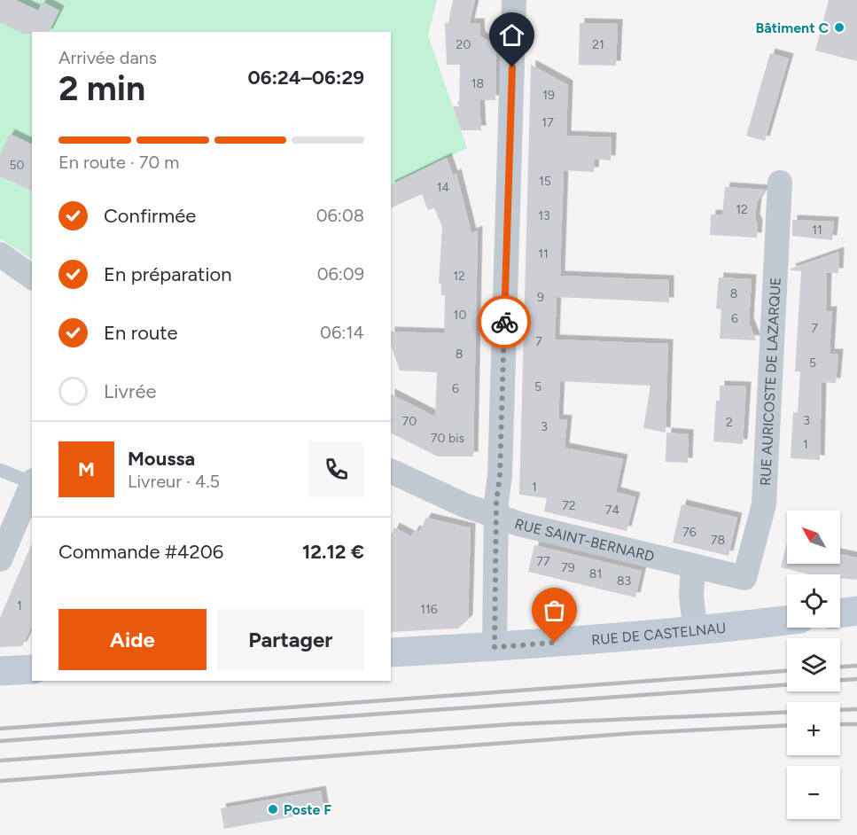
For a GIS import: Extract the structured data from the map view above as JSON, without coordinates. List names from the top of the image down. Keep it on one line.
{"streets":{"street":["RUE AURICOSTE DE LAZARQUE","RUE SAINT-BERNARD","RUE DE CASTELNAU"]},"crossings":[["RUE AURICOSTE DE LAZARQUE","RUE SAINT-BERNARD"]],"places":["Bâtiment C","Poste F"],"house_numbers":["20","21","18","19","17","50","15","14","12","13","11","11","12","8","9","10","6","7","7","8","5","5","6","3","70","2","3","70 bis","1","1","72","74","76","78","77","79","81","83","1","116"],"north":"top left","page":{"heading":["2 min","Arrivée dans","06:24–06:29"],"panel":["Moussa","Livreur · 4.5","Commande #4206","12.12 €"],"bar":"En route · 70 m","list":[["Confirmée","06:08"],["En préparation","06:09"],["En route","06:14"],"Livrée"],"round":"M","map_buttons":["+","−"],"buttons":["Aide","Partager"]}}
